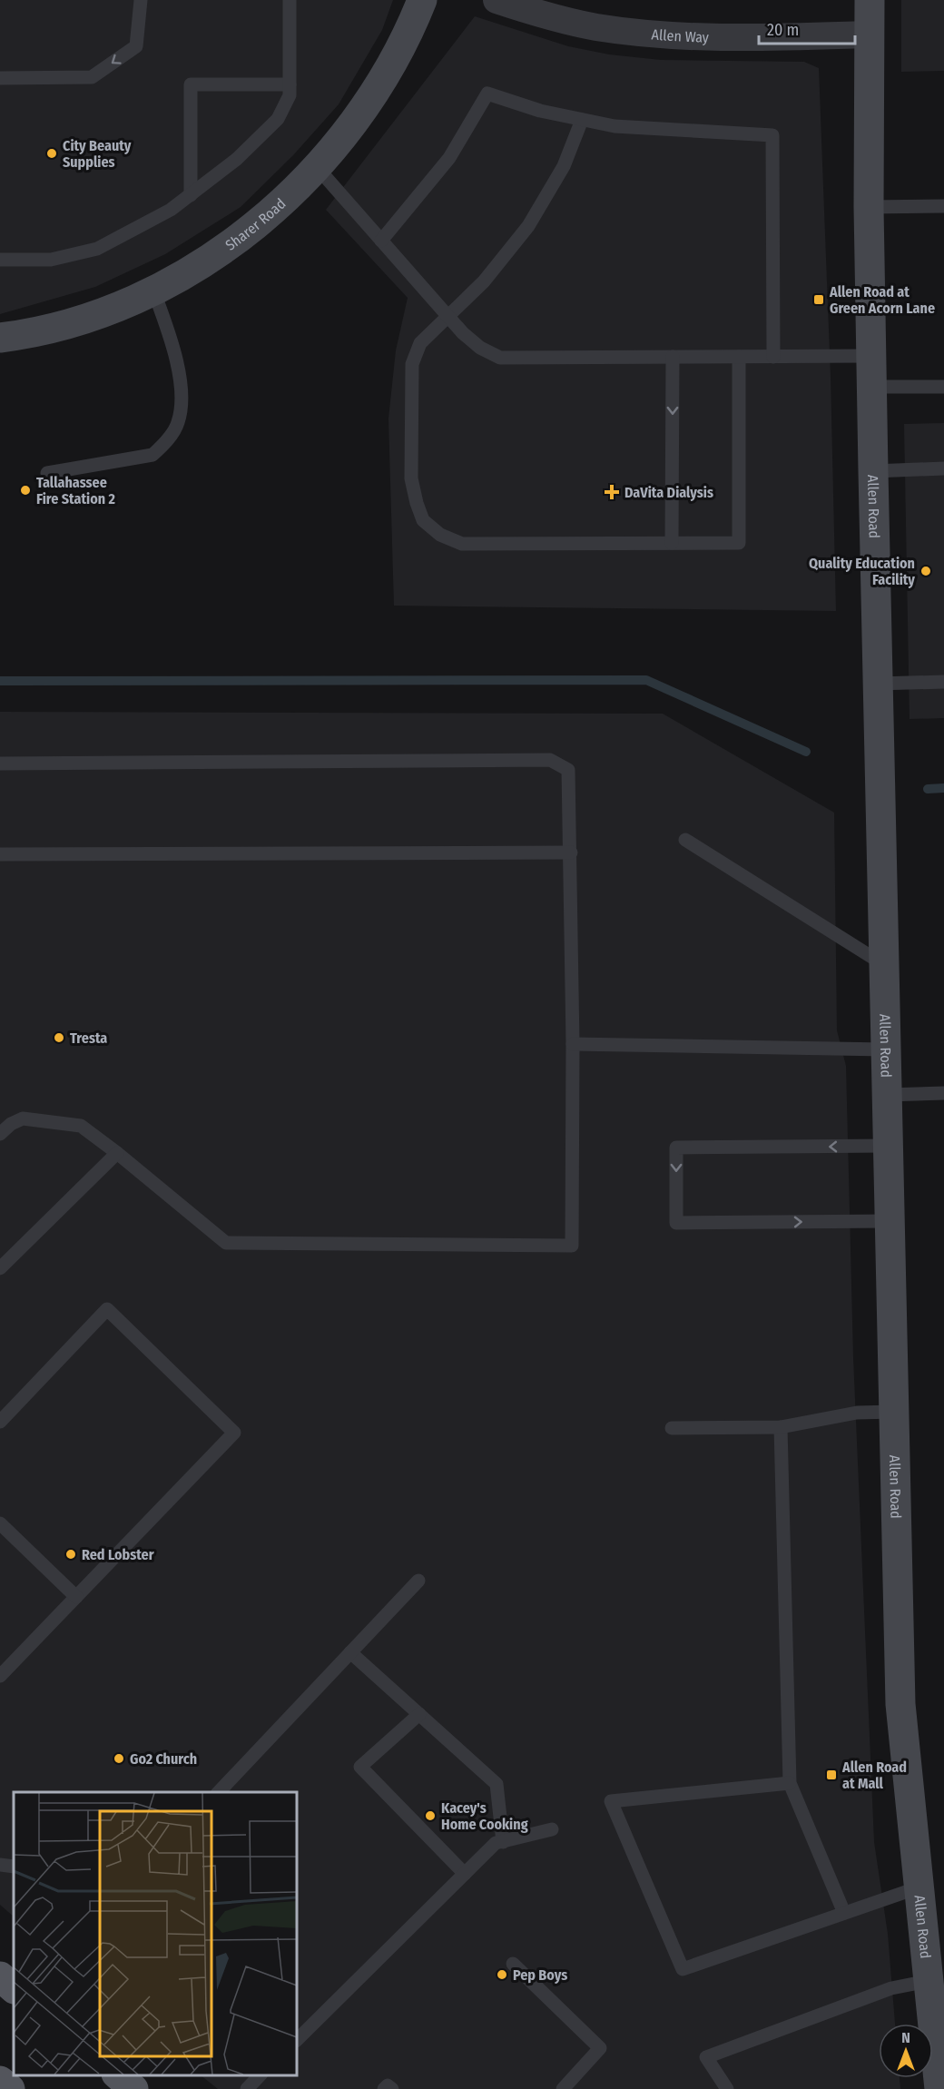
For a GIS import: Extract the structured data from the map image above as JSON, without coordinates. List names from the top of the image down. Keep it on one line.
{"streets":{"street":["Allen Way","Sharer Road","Allen Road"]},"crossings":[["Allen Way","Allen Road"]],"places":{"other":["City Beauty Supplies","Tallahassee Fire Station 2","Quality Education Facility","Tresta","Red Lobster","Go2 Church","Kacey's Home Cooking","Pep Boys"],"transit":["Allen Road at Green Acorn Lane","Allen Road at Mall"],"health":["DaVita Dialysis"]},"scale_bar":"20 m","north":"top"}
